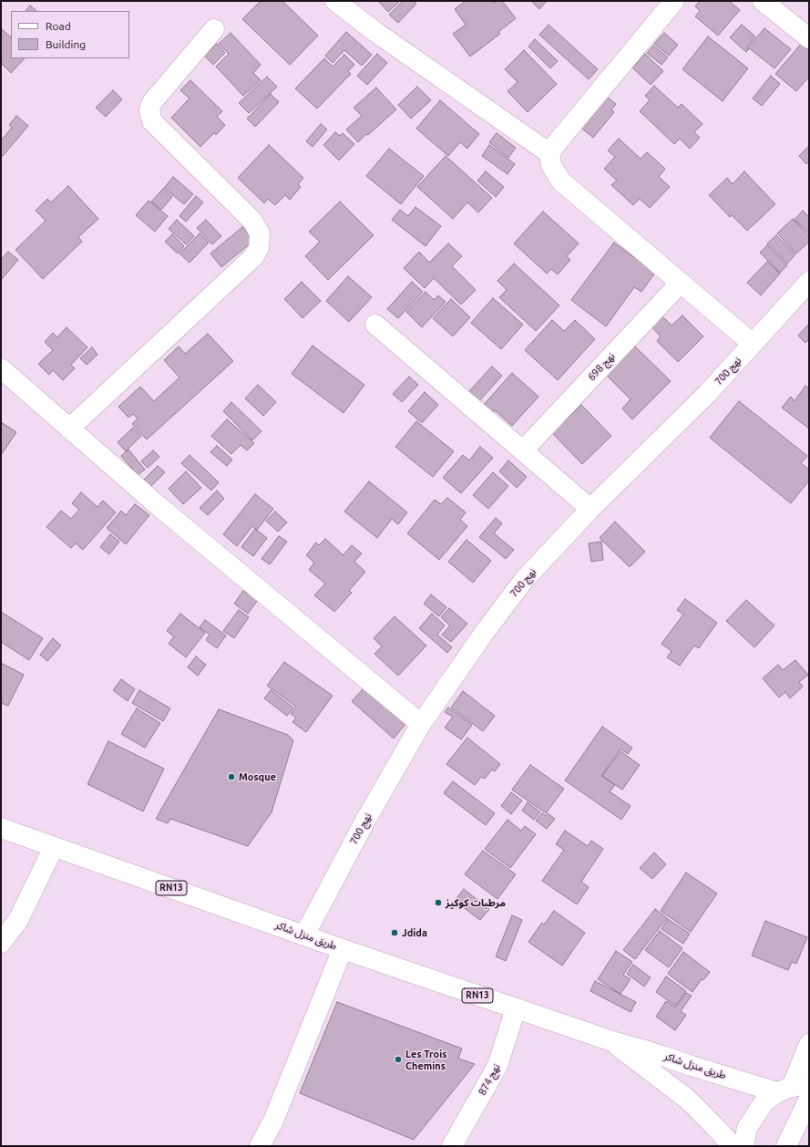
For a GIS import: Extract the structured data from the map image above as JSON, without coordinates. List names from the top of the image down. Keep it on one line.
{"streets":{"main road":["نهج 698","نهج 700","RN13","طريق منزل شاكر","نهج 874"]},"crossings":[["نهج 700","طريق منزل شاكر"],["طريق منزل شاكر","نهج 874"]],"places":["Mosque","مرطبات كوكيز","Jdida","Les Trois Chemins"],"legend":["Road","Building"]}
